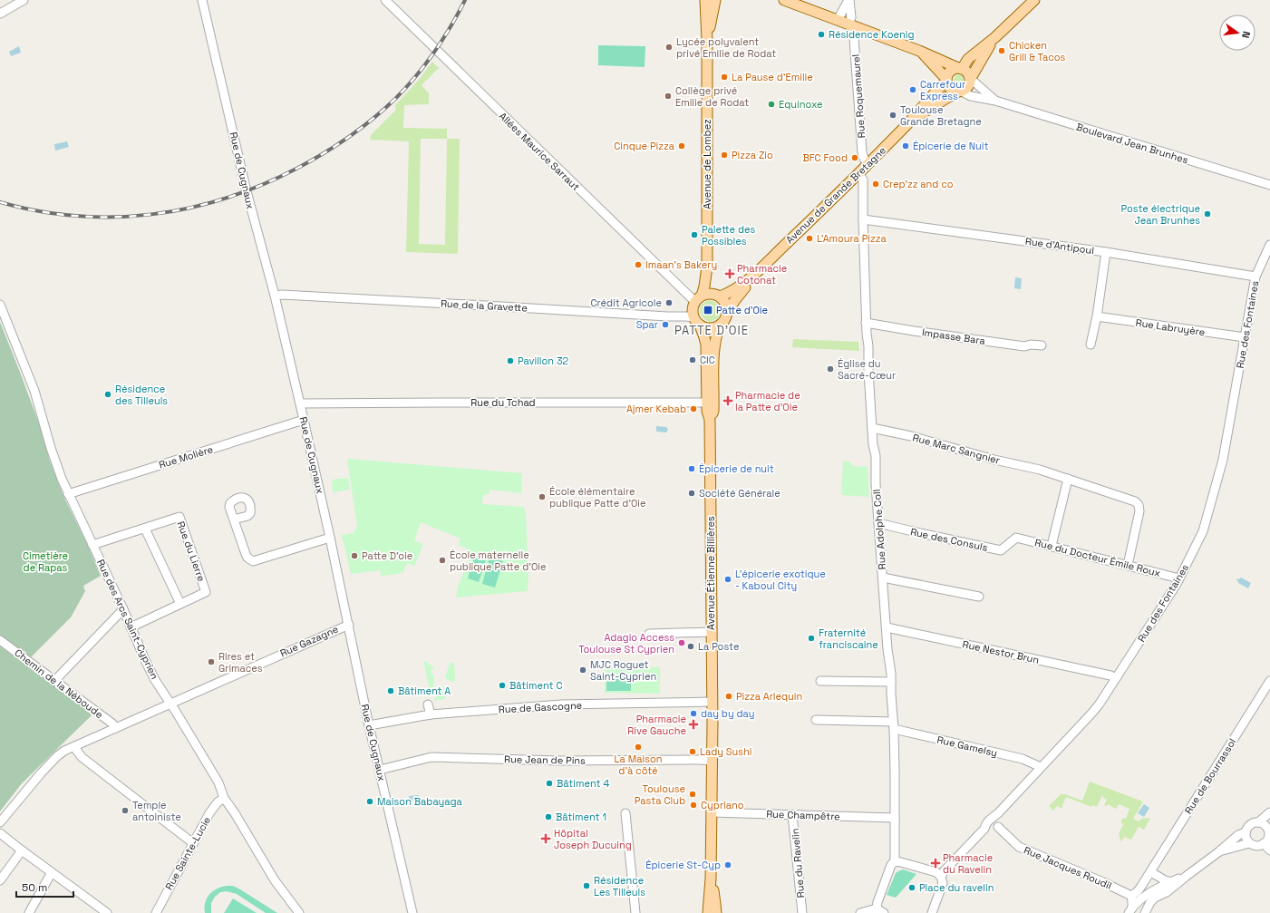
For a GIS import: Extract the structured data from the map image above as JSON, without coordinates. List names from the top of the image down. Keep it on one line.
{"streets":{"main road":["Avenue de Lombez","Avenue de Grande Bretagne","Avenue Étienne Billières"],"street":["Rue Roquemaurel","Boulevard Jean Brunhes","Allées Maurice Sarraut","Rue de Cugnaux","Rue d'Antipoul","Rue de la Gravette","Rue des Fontaines","Rue Labruyère","Impasse Bara","Rue du Tchad","Rue Marc Sangnier","Rue Molière","Rue Adolphe Coll","Rue des Consuls","Rue du Lierre","Rue du Docteur Émile Roux","Rue des Arcs Saint-Cyprien","Rue Gazagne","Rue Nestor Brun","Chemin de la Néboude","Rue de Gascogne","Rue Gamelsy","Rue Jean de Pins","Rue de Bourrassol","Rue Champêtre","Rue Sainte-Lucie","Rue du Ravelin","Rue Jacques Roudil"]},"crossings":[["Rue Roquemaurel","Avenue de Grande Bretagne"],["Boulevard Jean Brunhes","Avenue de Grande Bretagne"],["Allées Maurice Sarraut","Avenue de Lombez"],["Allées Maurice Sarraut","Avenue de Grande Bretagne"],["Allées Maurice Sarraut","Rue de la Gravette"],["Allées Maurice Sarraut","Avenue Étienne Billières"],["Avenue de Lombez","Avenue de Grande Bretagne"],["Avenue de Lombez","Rue de la Gravette"],["Avenue de Lombez","Avenue Étienne Billières"],["Rue de Cugnaux","Rue de la Gravette"],["Rue de Cugnaux","Rue du Tchad"],["Rue de Cugnaux","Rue Molière"],["Rue de Cugnaux","Rue Gazagne"],["Rue de Cugnaux","Rue de Gascogne"],["Rue de Cugnaux","Rue Jean de Pins"],["Avenue de Grande Bretagne","Rue de la Gravette"],["Avenue de Grande Bretagne","Rue Adolphe Coll"],["Avenue de Grande Bretagne","Avenue Étienne Billières"],["Rue d'Antipoul","Rue des Fontaines"],["Rue d'Antipoul","Rue Adolphe Coll"],["Rue de la Gravette","Avenue Étienne Billières"],["Rue des Fontaines","Rue Labruyère"],["Rue des Fontaines","Rue du Docteur Émile Roux"],["Rue des Fontaines","Rue Nestor Brun"],["Rue des Fontaines","Rue Gamelsy"],["Impasse Bara","Rue Adolphe Coll"],["Rue du Tchad","Avenue Étienne Billières"],["Rue Marc Sangnier","Rue Adolphe Coll"],["Rue Marc Sangnier","Rue du Docteur Émile Roux"],["Rue Molière","Rue des Arcs Saint-Cyprien"],["Rue Adolphe Coll","Rue des Consuls"],["Rue Adolphe Coll","Rue Nestor Brun"],["Rue Adolphe Coll","Rue Gamelsy"],["Rue Adolphe Coll","Rue Champêtre"],["Rue des Consuls","Rue du Docteur Émile Roux"],["Rue du Lierre","Rue des Arcs Saint-Cyprien"],["Avenue Étienne Billières","Rue de Gascogne"],["Avenue Étienne Billières","Rue Jean de Pins"],["Avenue Étienne Billières","Rue Champêtre"],["Rue des Arcs Saint-Cyprien","Rue Gazagne"],["Rue des Arcs Saint-Cyprien","Rue Sainte-Lucie"],["Rue Gazagne","Chemin de la Néboude"],["Rue de Bourrassol","Rue Jacques Roudil"],["Rue Champêtre","Rue du Ravelin"]],"districts":["PATTE D'OIE"],"parks":["Cimetière de Rapas"],"places":{"other":["Résidence Koenig","Lycée polyvalent privé Emilie de Rodat","Chicken Grill & Tacos","La Pause d'Emilie","Carrefour Express","Collège privé Emilie de Rodat","Equinoxe","Toulouse Grande Bretagne","Cinque Pizza","Épicerie de Nuit","Pizza Zio","BFC Food","Crep'zz and co","Poste électrique Jean Brunhes","Palette des Possibles","L'Amoura Pizza","Imaan's Bakery","Crédit Agricole","Spar","CIC","Pavillon 32","Église du Sacré-Cœur","Résidence des Tilleuls","Ajmer Kebab","Épicerie de nuit","Société Générale","École élémentaire publique Patte d'Oie","Patte D'oie","École maternelle publique Patte d'Oie","L'épicerie exotique - Kaboul City","Fraternité franciscaine","Adagio Access Toulouse St Cyprien","La Poste","Rires et Grimaces","MJC Roguet Saint-Cyprien","Bâtiment C","Bâtiment A","Pizza Arlequin","day by day","La Maison d'à côté","Lady Sushi","Bâtiment 4","Toulouse Pasta Club","Maison Babayaga","Cypriano","Temple antoiniste","Bâtiment 1","Épicerie St-Cyp","Résidence Les Tilleuls","Place du ravelin"],"health":["Pharmacie Cotonat","Pharmacie de la Patte d'Oie","Pharmacie Rive Gauche","Hôpital Joseph Ducuing","Pharmacie du Ravelin"],"transit":["Patte d'Oie"]},"scale_bar":"50 m","north":"right"}
